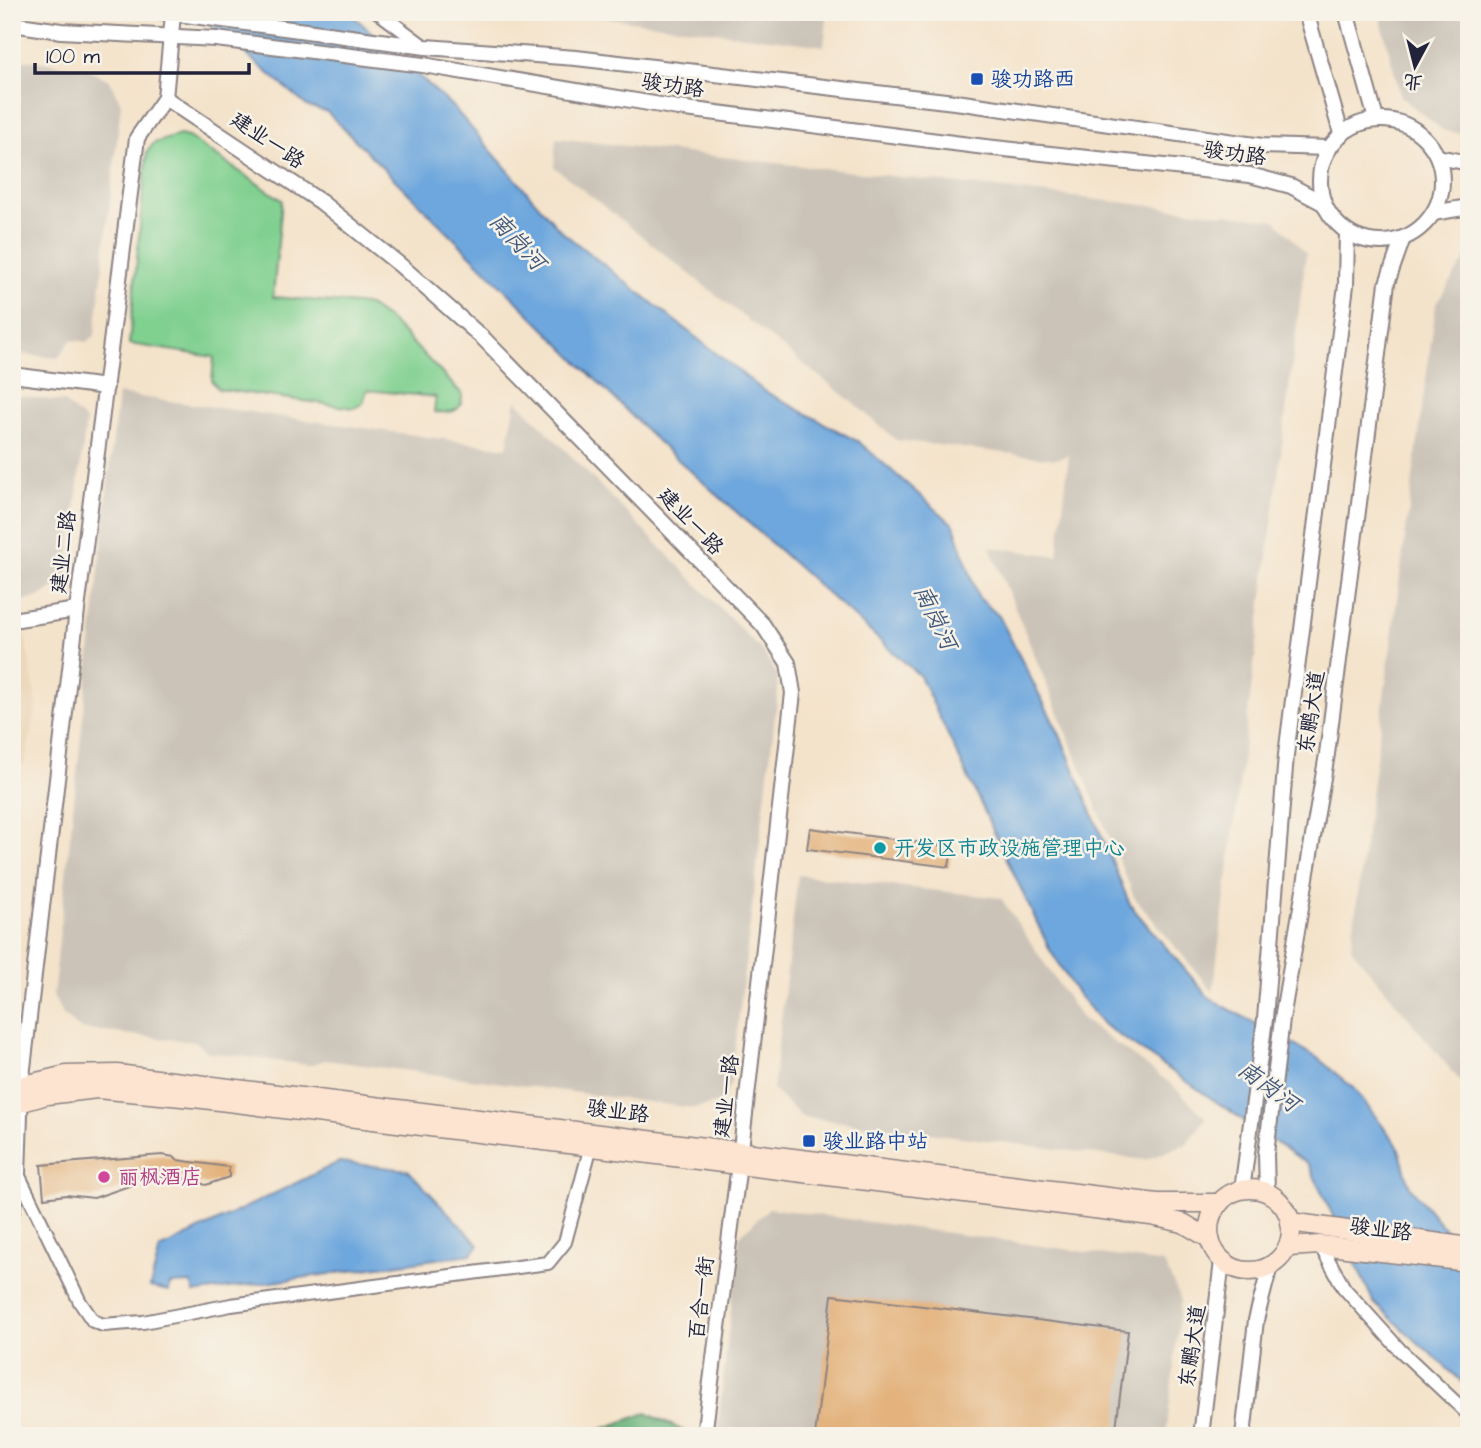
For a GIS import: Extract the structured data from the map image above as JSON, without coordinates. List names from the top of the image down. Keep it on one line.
{"streets":{"main road":["骏业路"],"street":["骏功路","建业一路","建业二路","东鹏大道","百合一街"]},"crossings":[["骏功路","建业二路"],["骏功路","东鹏大道"],["建业一路","建业二路"],["建业一路","骏业路"],["建业一路","百合一街"],["建业二路","骏业路"],["东鹏大道","骏业路"],["骏业路","百合一街"]],"water":["南岗河"],"places":{"transit":["骏功路西","骏业路中站"],"other":["开发区市政设施管理中心","丽枫酒店"]},"scale_bar":"100 m","north":"bottom"}
